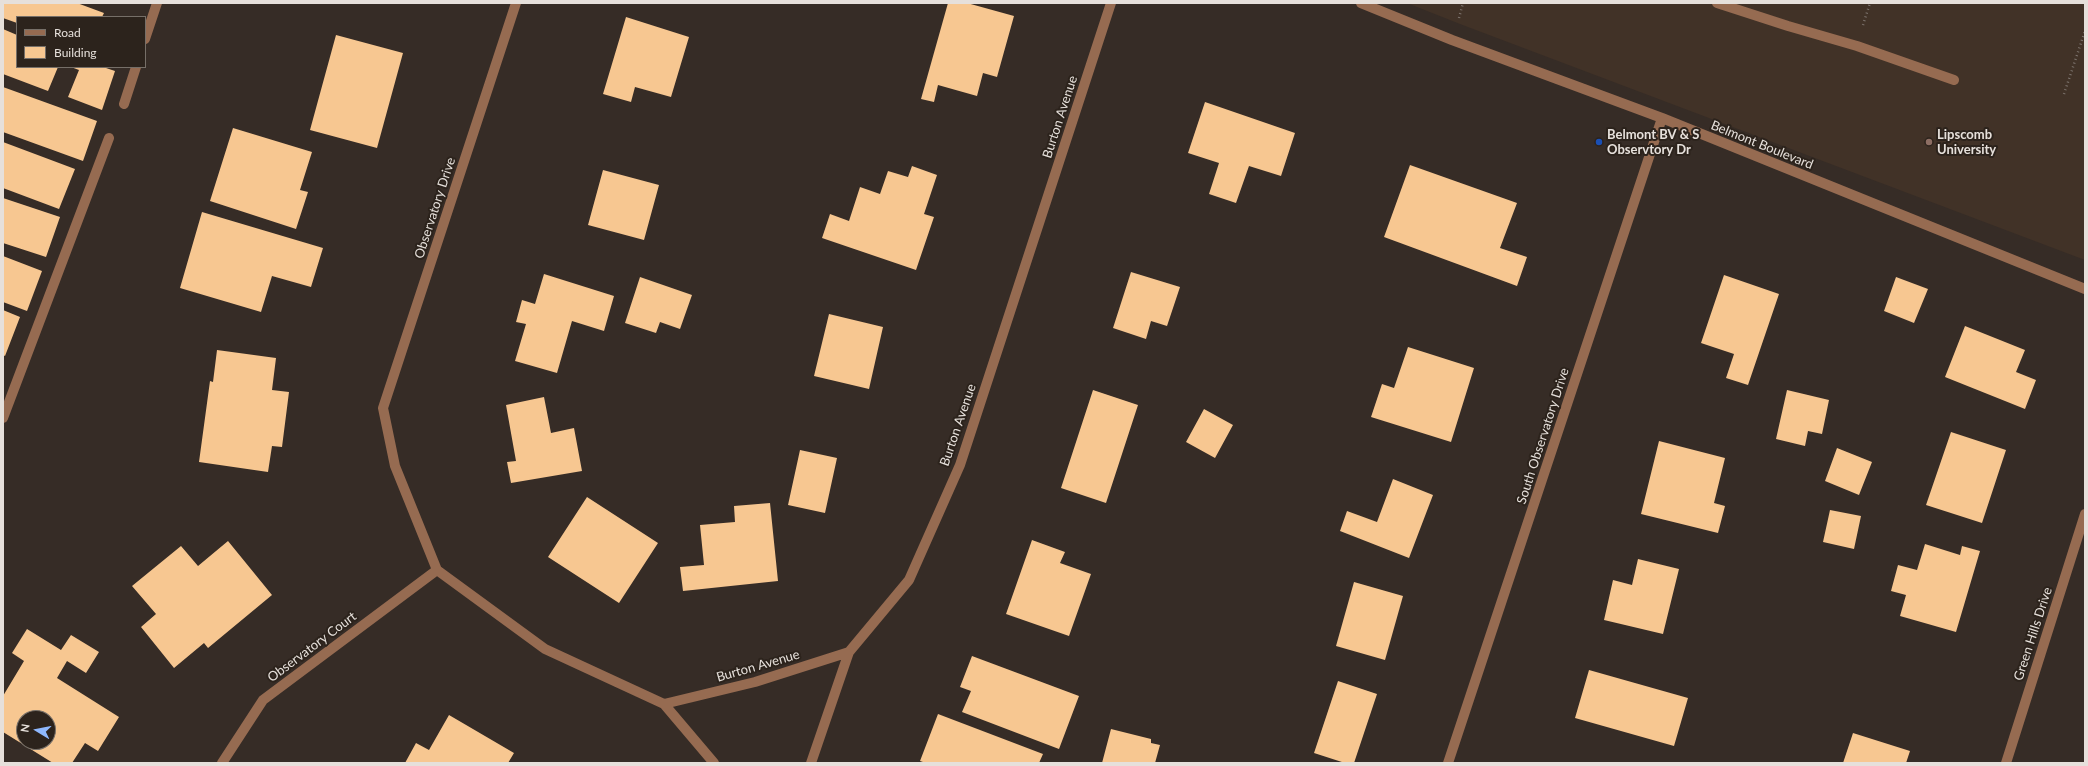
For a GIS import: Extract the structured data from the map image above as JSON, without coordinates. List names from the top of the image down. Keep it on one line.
{"streets":{"street":["Burton Avenue","Belmont Boulevard","Observatory Drive","South Observatory Drive","Green Hills Drive","Observatory Court"]},"crossings":[["Belmont Boulevard","South Observatory Drive"],["Observatory Drive","Observatory Court"]],"places":["Belmont BV & S Observtory Dr","Lipscomb University"],"legend":["Road","Building"],"north":"left"}
